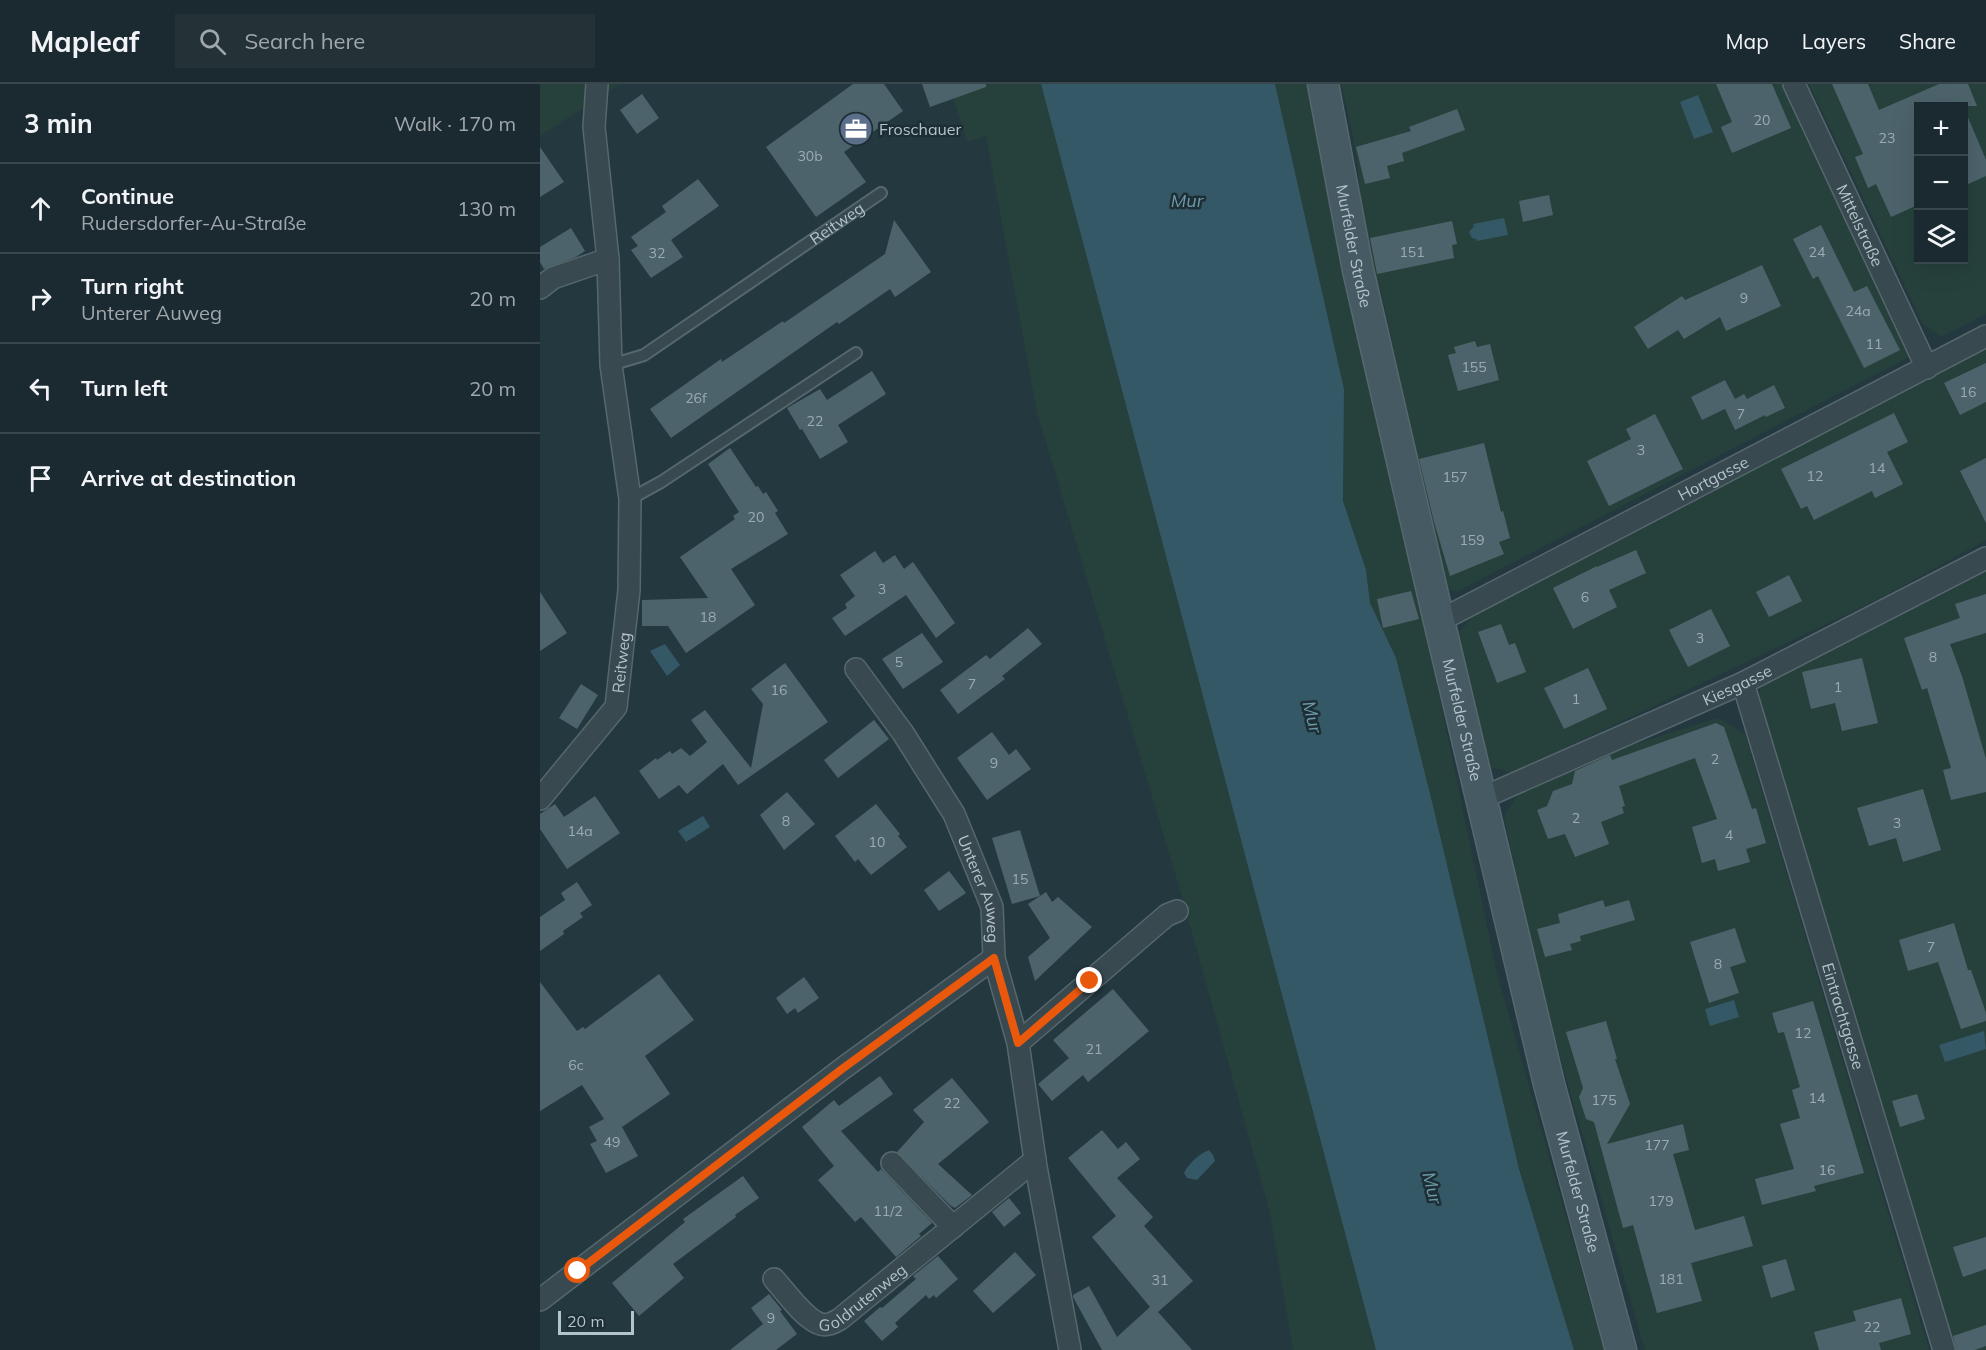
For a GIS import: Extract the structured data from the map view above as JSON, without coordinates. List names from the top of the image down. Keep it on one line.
{"streets":{"street":["Reitweg","Mittelstraße","Murfelder Straße","Hortgasse","Kiesgasse","Unterer Auweg","Eintrachtgasse","Goldrutenweg"]},"crossings":[["Mittelstraße","Hortgasse"],["Murfelder Straße","Hortgasse"],["Murfelder Straße","Kiesgasse"],["Kiesgasse","Eintrachtgasse"],["Unterer Auweg","Goldrutenweg"]],"water":["Mur"],"places":{"office":["Froschauer"]},"house_numbers":["20","23","30b","151","24","32","9","24a","11","155","16","26f","7","22","3","14","12","157","20","159","3","6","18","3","8","5","7","1","16","1","2","9","2","8","3","14a","4","10","15","7","8","12","21","6c","14","175","22","49","177","16","179","11/2","181","31","9","22"],"scale_bar":"20 m","page":{"header":"Mapleaf","search":"Search here","nav":["Map","Layers","Share"],"heading":["3 min","Walk · 170 m"],"map_buttons":["+","−"],"list":[["Continue","Rudersdorfer-Au-Straße","130 m"],["Turn right","Unterer Auweg","20 m"],["Turn left","20 m"],"Arrive at destination"],"scale":"20 m"}}
